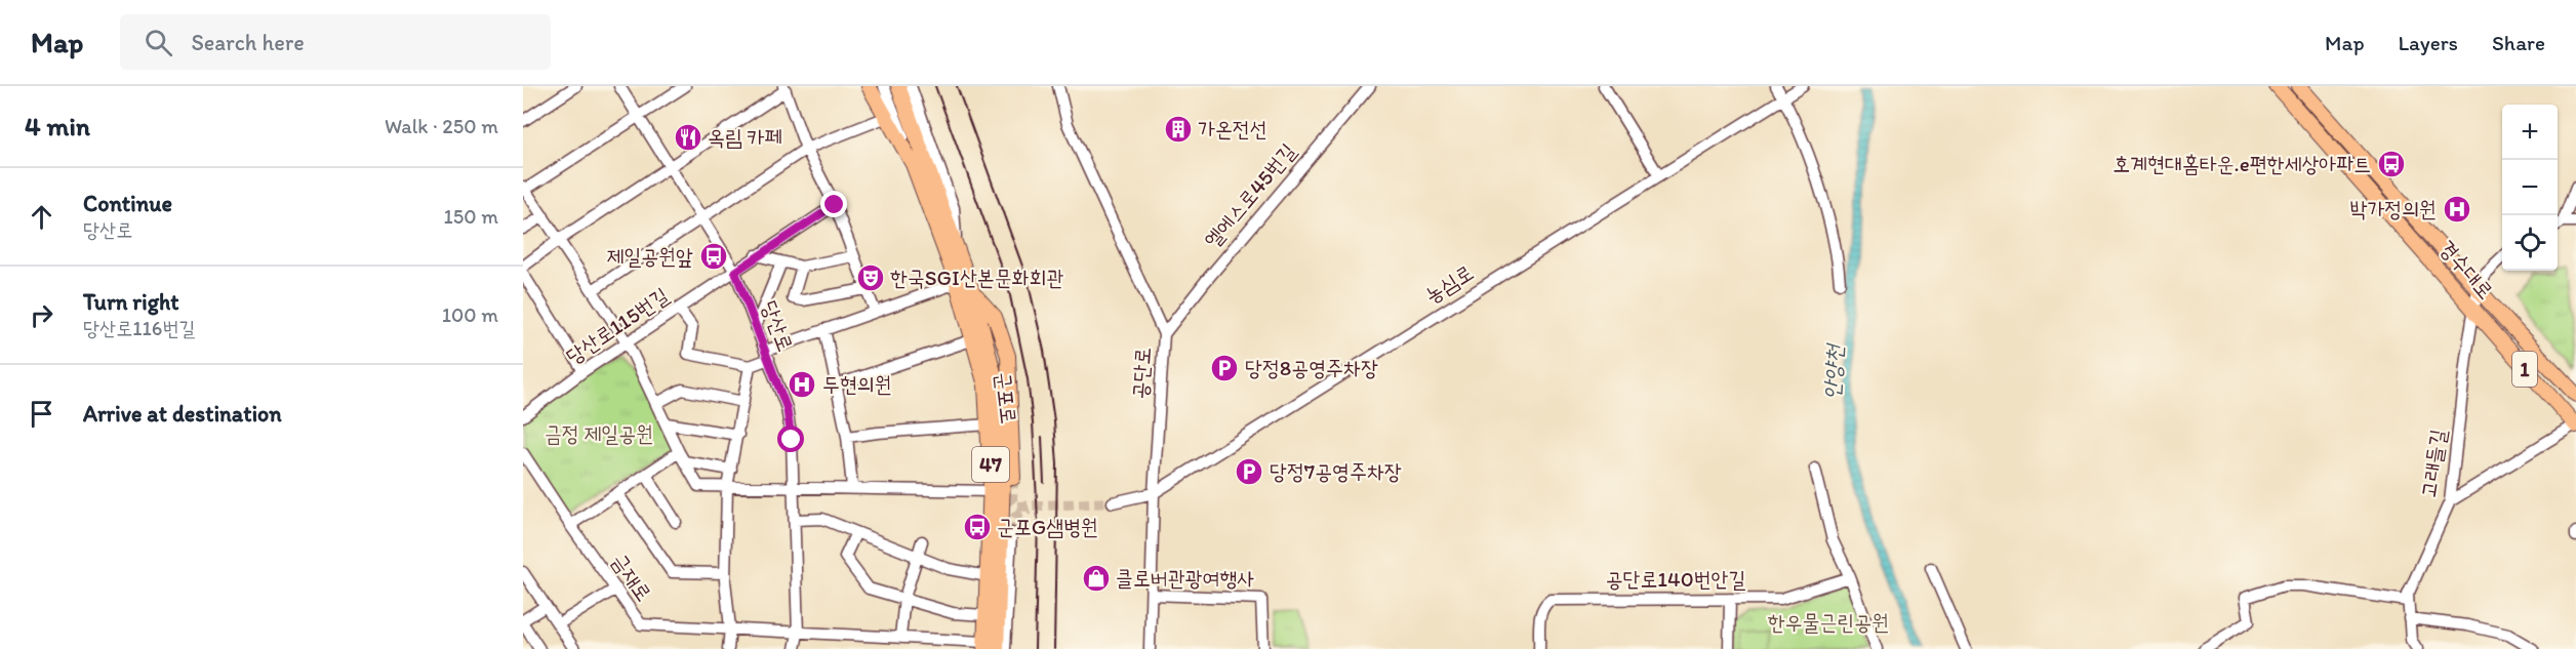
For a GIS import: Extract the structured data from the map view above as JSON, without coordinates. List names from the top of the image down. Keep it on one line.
{"streets":{"main road":["경수대로","1","군포로","47"],"street":["엘에스로45번길","농심로","당산로115번길","당산로","공단로","고래들길","금재로","공단로140번안길"]},"crossings":[["엘에스로45번길","공단로"],["경수대로","고래들길"],["농심로","공단로"],["당산로115번길","당산로"],["당산로","금재로"],["군포로","금재로"]],"water":["안양천"],"parks":["금정 제일공원","한우물근린공원"],"places":{"building":["가온전선"],"restaurant":["옥림 카페"],"bus stop":["호계현대홈타운.e편한세상아파트","제일공원앞","군포G샘병원"],"hospital":["박가정의원","두현의원"],"theatre":["한국SGI산본문화회관"],"parking":["당정8공영주차장","당정7공영주차장"],"shop":["클로버관광여행사"]},"page":{"header":"Map","search":"Search here","nav":["Map","Layers","Share"],"heading":["4 min","Walk · 250 m"],"map_buttons":["+","−"],"list":[["Continue","당산로","150 m"],["Turn right","당산로116번길","100 m"],"Arrive at destination"]}}
